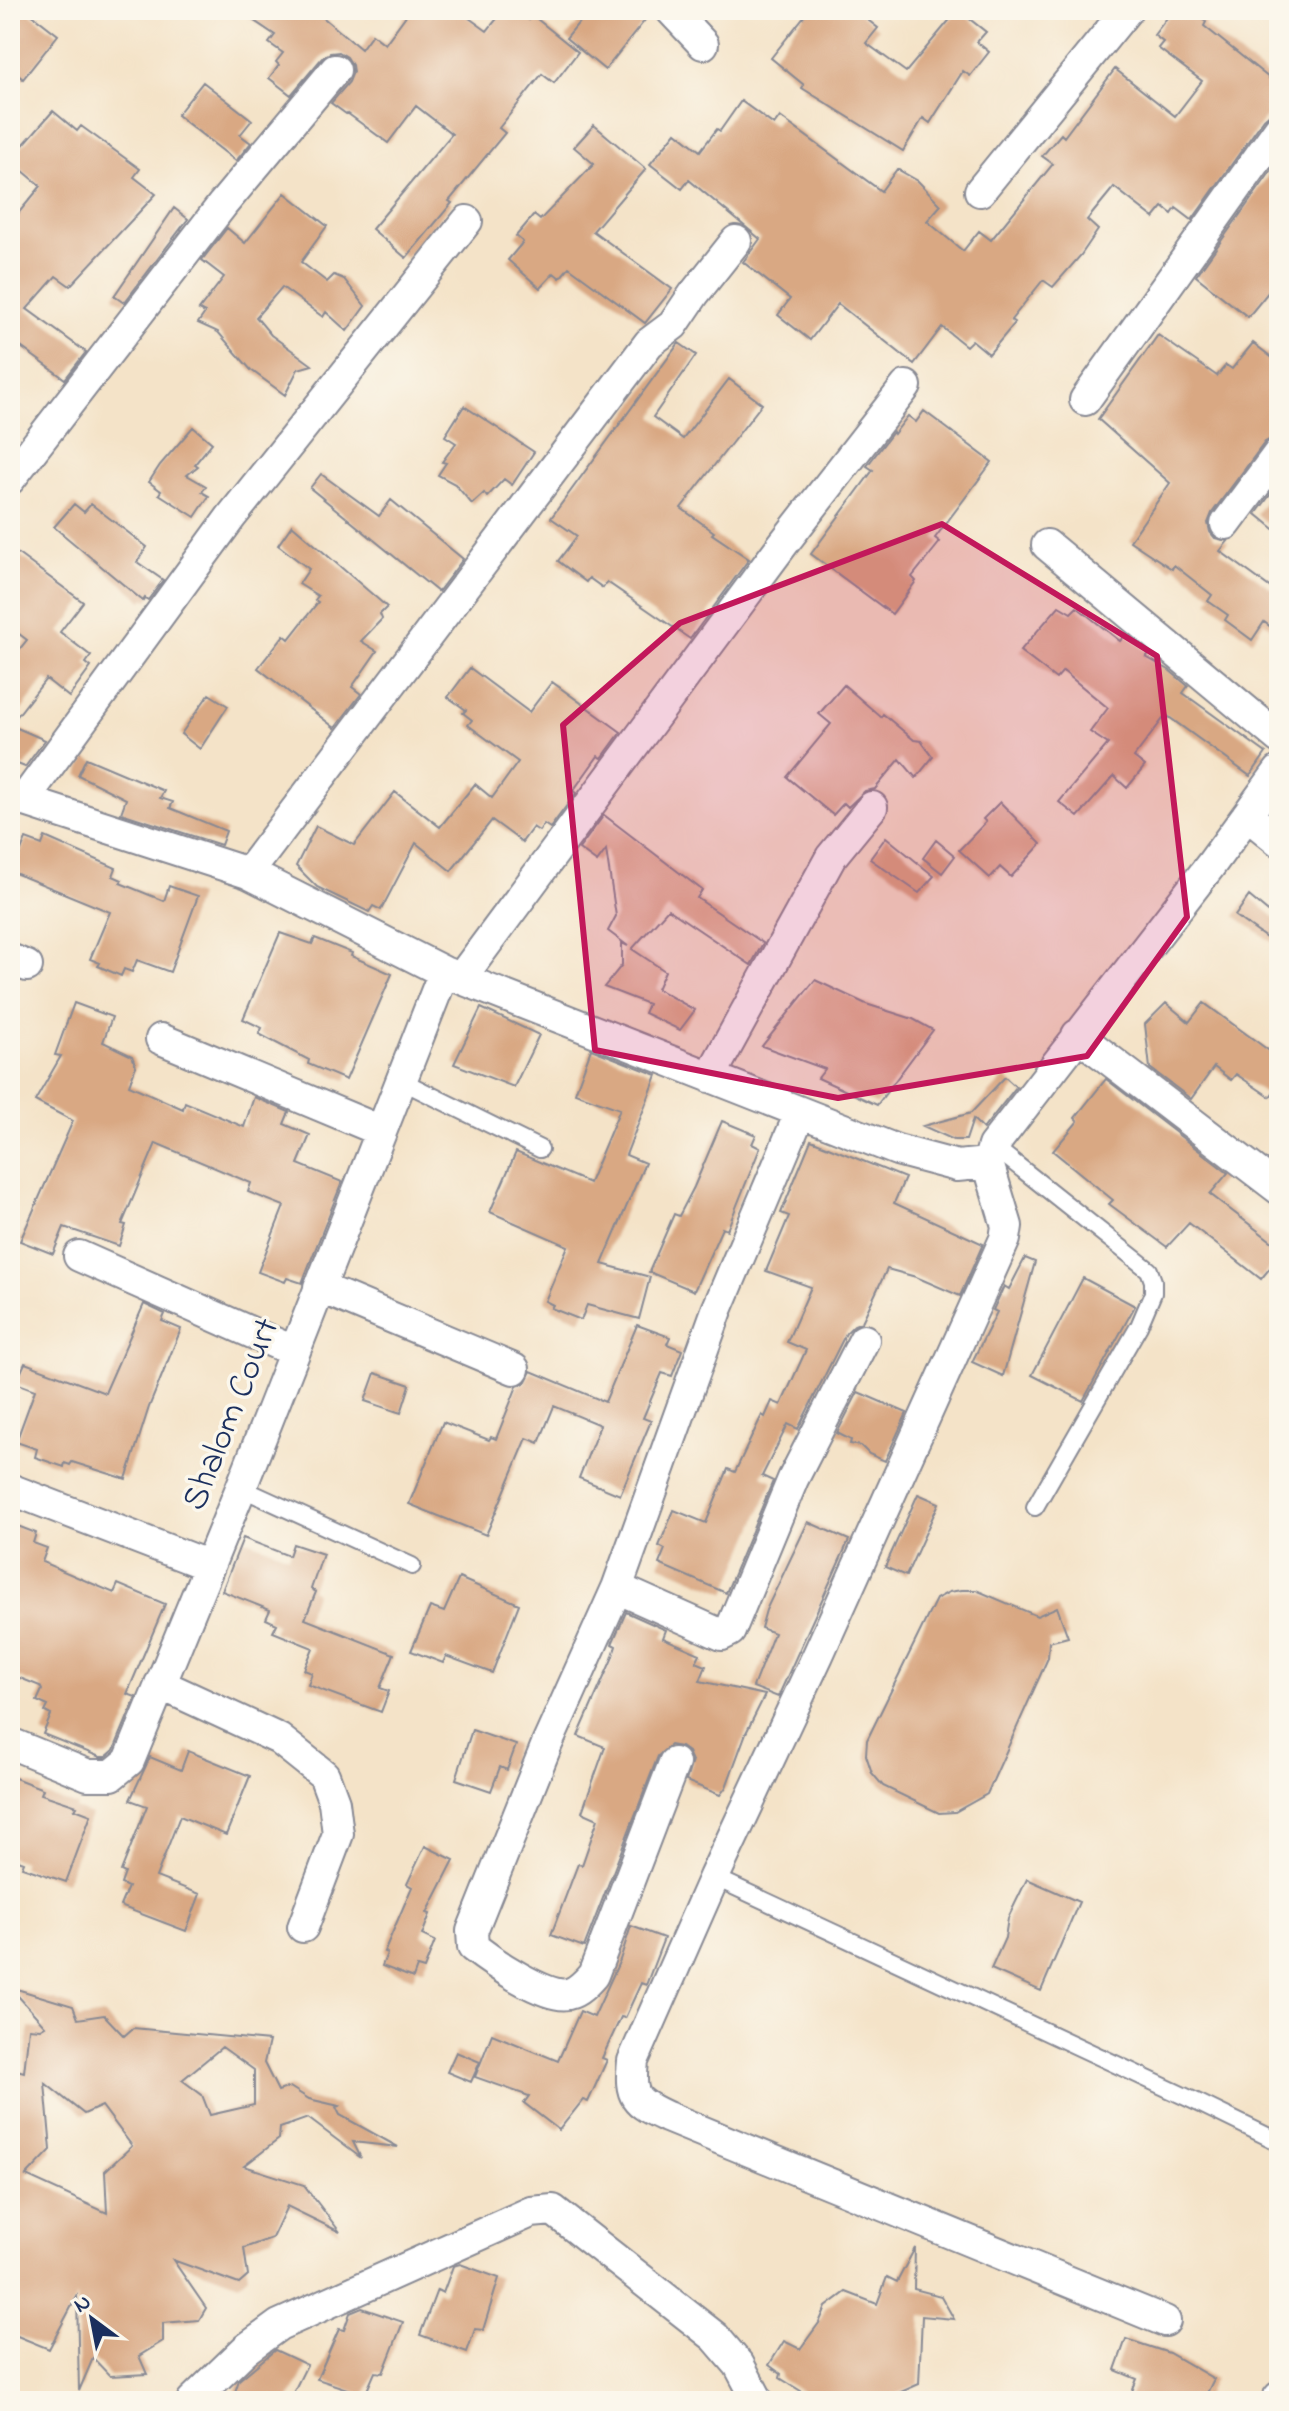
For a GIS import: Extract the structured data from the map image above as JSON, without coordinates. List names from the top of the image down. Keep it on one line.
{"streets":{"street":["Shalom Court"]},"north":"top left"}
